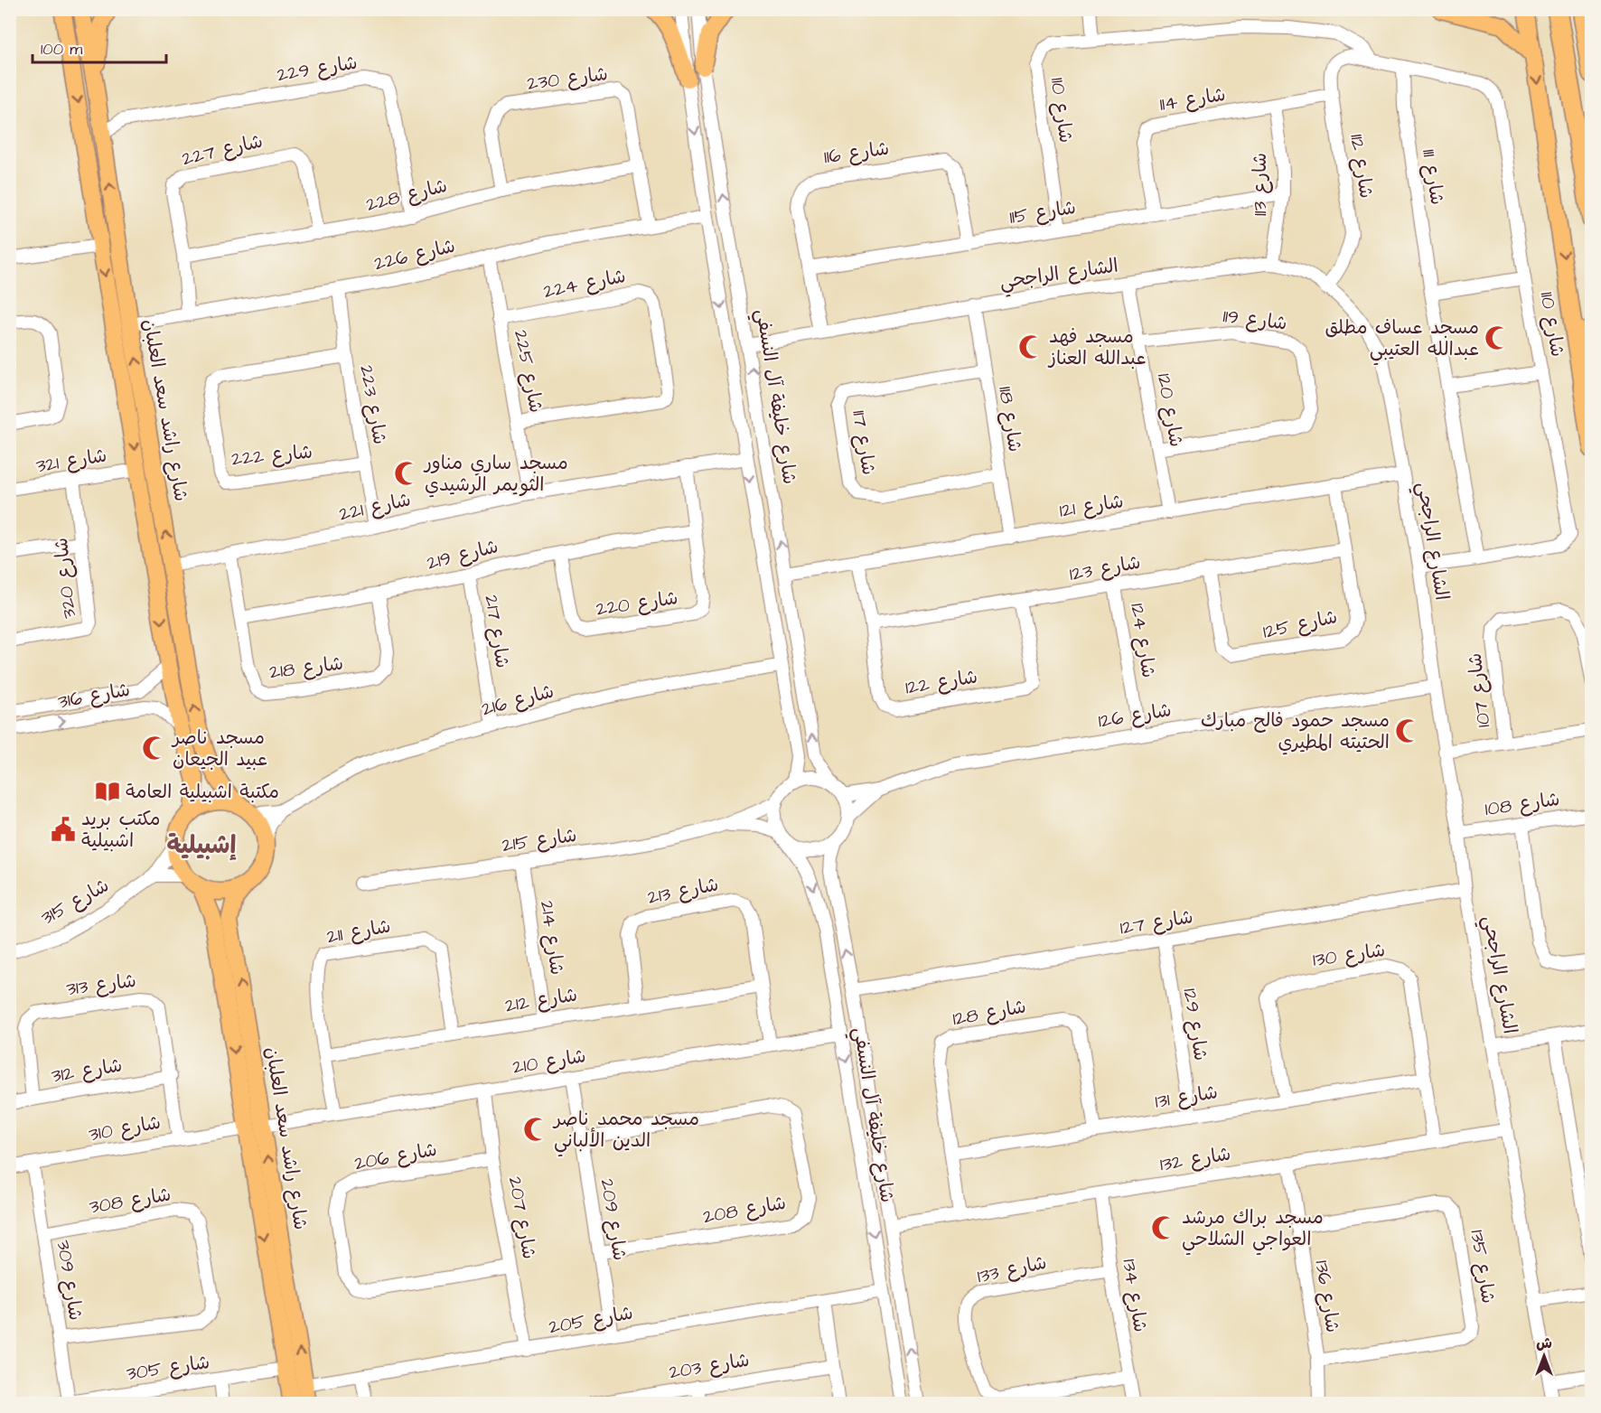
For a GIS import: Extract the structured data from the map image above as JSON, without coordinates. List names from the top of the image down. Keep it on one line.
{"streets":{"main road":["شارع راشد سعد العلبان"],"street":["شارع 229","شارع 230","114 شارع","شارع 110","شارع 227","شارع 116","شارع 112","شارع 111","شارع 113","شارع 228","شارع 115","شارع 226","الشارع الراجحي","شارع 224","شارع 119","شارع 225","شارع خليفة آل النسفي","شارع 223","شارع 120","شارع 118","شارع 117","شارع 222","شارع 321","شارع 121","شارع 221","شارع 219","شارع 123","شارع 320","شارع 220","شارع 125","شارع 217","شارع 124","شارع 218","شارع 122","شارع 107","شارع 316","شارع 216","شارع 126","شارع 108","شارع 215","شارع 213","شارع 315","شارع 127","شارع 211","شارع 214","شارع 130","شارع 313","شارع 212","شارع 128","شارع 129","شارع 210","شارع 312","شارع 131","شارع 310","شارع 206","شارع 132","شارع 308","شارع 208","شارع 207","شارع 209","شارع 135","شارع 133","شارع 309","شارع 134","شارع 136","شارع 205","شارع 203","شارع 305"]},"crossings":[["شارع 229","شارع 228"],["شارع 229","شارع راشد سعد العلبان"],["شارع 230","شارع 228"],["شارع 230","شارع 226"],["114 شارع","شارع 112"],["114 شارع","شارع 113"],["114 شارع","شارع 115"],["شارع 110","شارع 112"],["شارع 110","شارع 111"],["شارع 110","شارع 115"],["شارع 110","الشارع الراجحي"],["شارع 227","شارع 228"],["شارع 227","شارع 226"],["شارع 116","شارع 115"],["شارع 116","الشارع الراجحي"],["شارع 112","الشارع الراجحي"],["شارع 113","شارع 115"],["شارع 113","الشارع الراجحي"],["شارع 226","شارع 225"],["شارع 226","شارع خليفة آل النسفي"],["شارع 226","شارع 223"],["شارع 226","شارع راشد سعد العلبان"],["الشارع الراجحي","شارع خليفة آل النسفي"],["الشارع الراجحي","شارع 120"],["الشارع الراجحي","شارع 118"],["الشارع الراجحي","شارع 121"],["الشارع الراجحي","شارع 126"],["الشارع الراجحي","شارع 108"],["الشارع الراجحي","شارع 127"],["الشارع الراجحي","شارع 132"],["شارع 224","شارع 225"],["شارع 119","شارع 120"],["شارع 225","شارع 221"],["شارع خليفة آل النسفي","شارع 121"],["شارع خليفة آل النسفي","شارع 221"],["شارع خليفة آل النسفي","شارع 216"],["شارع خليفة آل النسفي","شارع 126"],["شارع خليفة آل النسفي","شارع 215"],["شارع خليفة آل النسفي","شارع 127"],["شارع خليفة آل النسفي","شارع 210"],["شارع خليفة آل النسفي","شارع 132"],["شارع خليفة آل النسفي","شارع 205"],["شارع 223","شارع 222"],["شارع 223","شارع 221"],["شارع راشد سعد العلبان","شارع 321"],["شارع راشد سعد العلبان","شارع 221"],["شارع راشد سعد العلبان","شارع 316"],["شارع راشد سعد العلبان","شارع 216"],["شارع راشد سعد العلبان","شارع 315"],["شارع راشد سعد العلبان","شارع 210"],["شارع راشد سعد العلبان","شارع 310"],["شارع راشد سعد العلبان","شارع 205"],["شارع راشد سعد العلبان","شارع 305"],["شارع 120","شارع 121"],["شارع 118","شارع 117"],["شارع 118","شارع 121"],["شارع 321","شارع 320"],["شارع 121","شارع 125"],["شارع 121","شارع 122"],["شارع 221","شارع 220"],["شارع 221","شارع 218"],["شارع 219","شارع 220"],["شارع 219","شارع 217"],["شارع 219","شارع 218"],["شارع 123","شارع 125"],["شارع 123","شارع 124"],["شارع 123","شارع 122"],["شارع 217","شارع 216"],["شارع 124","شارع 126"],["شارع 216","شارع 315"],["شارع 126","شارع 215"],["شارع 215","شارع 214"],["شارع 213","شارع 212"],["شارع 213","شارع 210"],["شارع 127","شارع 129"],["شارع 211","شارع 212"],["شارع 211","شارع 210"],["شارع 214","شارع 212"],["شارع 130","شارع 131"],["شارع 130","شارع 132"],["شارع 313","شارع 312"],["شارع 313","شارع 310"],["شارع 128","شارع 131"],["شارع 128","شارع 132"],["شارع 129","شارع 131"],["شارع 210","شارع 207"],["شارع 210","شارع 209"],["شارع 310","شارع 309"],["شارع 206","شارع 207"],["شارع 132","شارع 134"],["شارع 132","شارع 136"],["شارع 308","شارع 309"],["شارع 208","شارع 209"],["شارع 207","شارع 205"],["شارع 209","شارع 205"],["شارع 135","شارع 136"],["شارع 133","شارع 134"],["شارع 309","شارع 305"]],"districts":["إشبيلية"],"places":{"mosque":["مسجد عساف مطلق عبدالله العتيبي","مسجد فهد عبدالله العناز","مسجد ساري مناور الثويمر الرشيدي","مسجد حمود فالح مبارك الحتيته المطيري","مسجد ناصر عبيد الجيعان","مسجد محمد ناصر الدين الألباني","مسجد براك مرشد العواجي الشلاحي"],"library":["مكتبة اشبيلية العامة"],"public building":["مكتب بريد اشبيلية"]},"scale_bar":"100 m","north":"top"}
